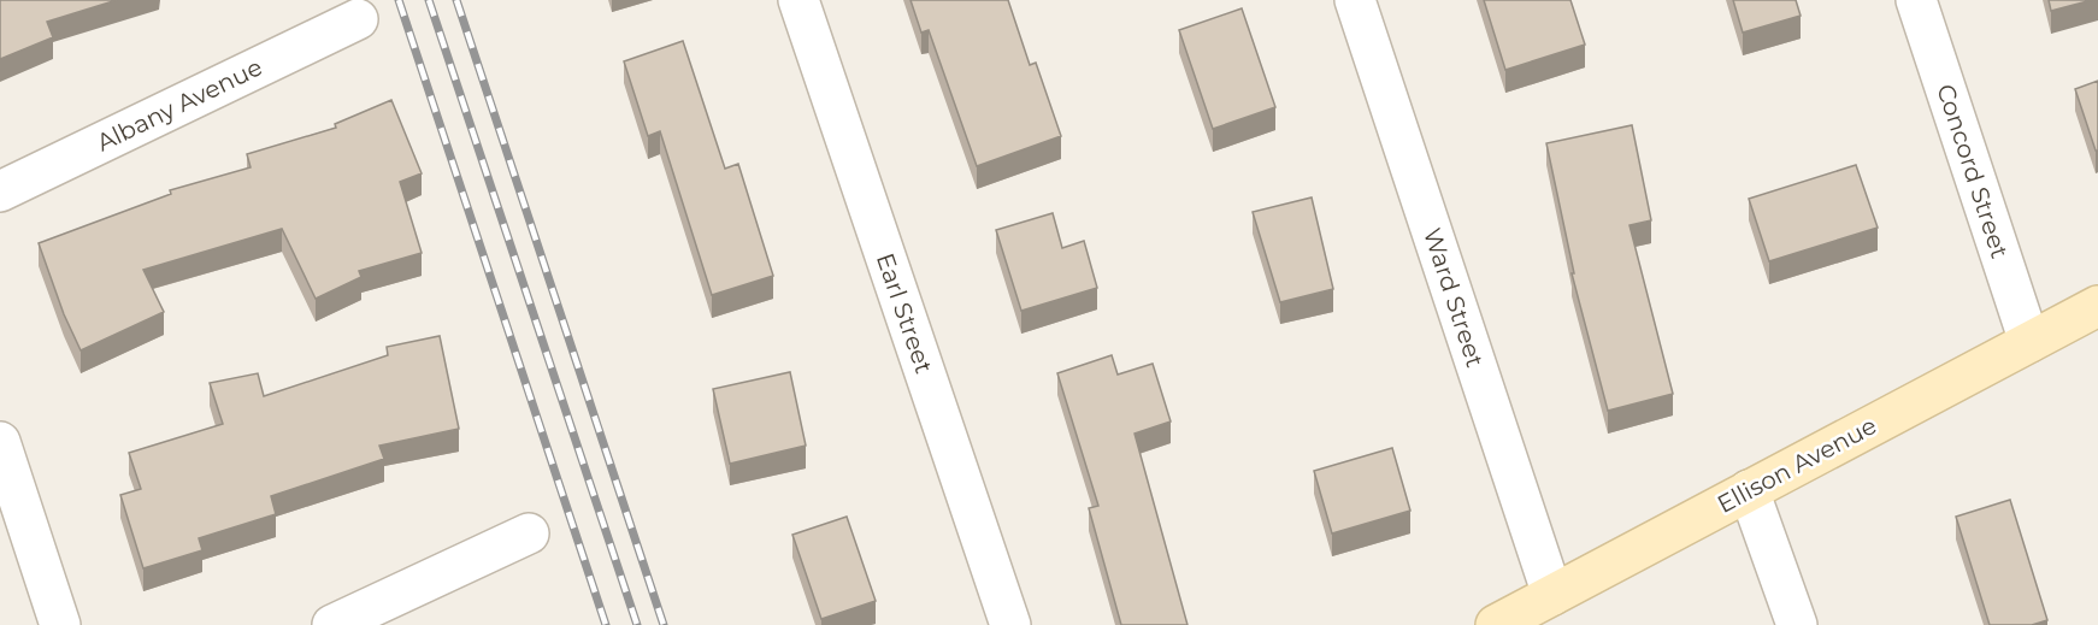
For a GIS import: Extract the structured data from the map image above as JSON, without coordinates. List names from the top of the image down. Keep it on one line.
{"streets":{"street":["Albany Avenue","Concord Street","Ward Street","Earl Street","Ellison Avenue"]},"crossings":[["Concord Street","Ellison Avenue"],["Ward Street","Ellison Avenue"]]}
